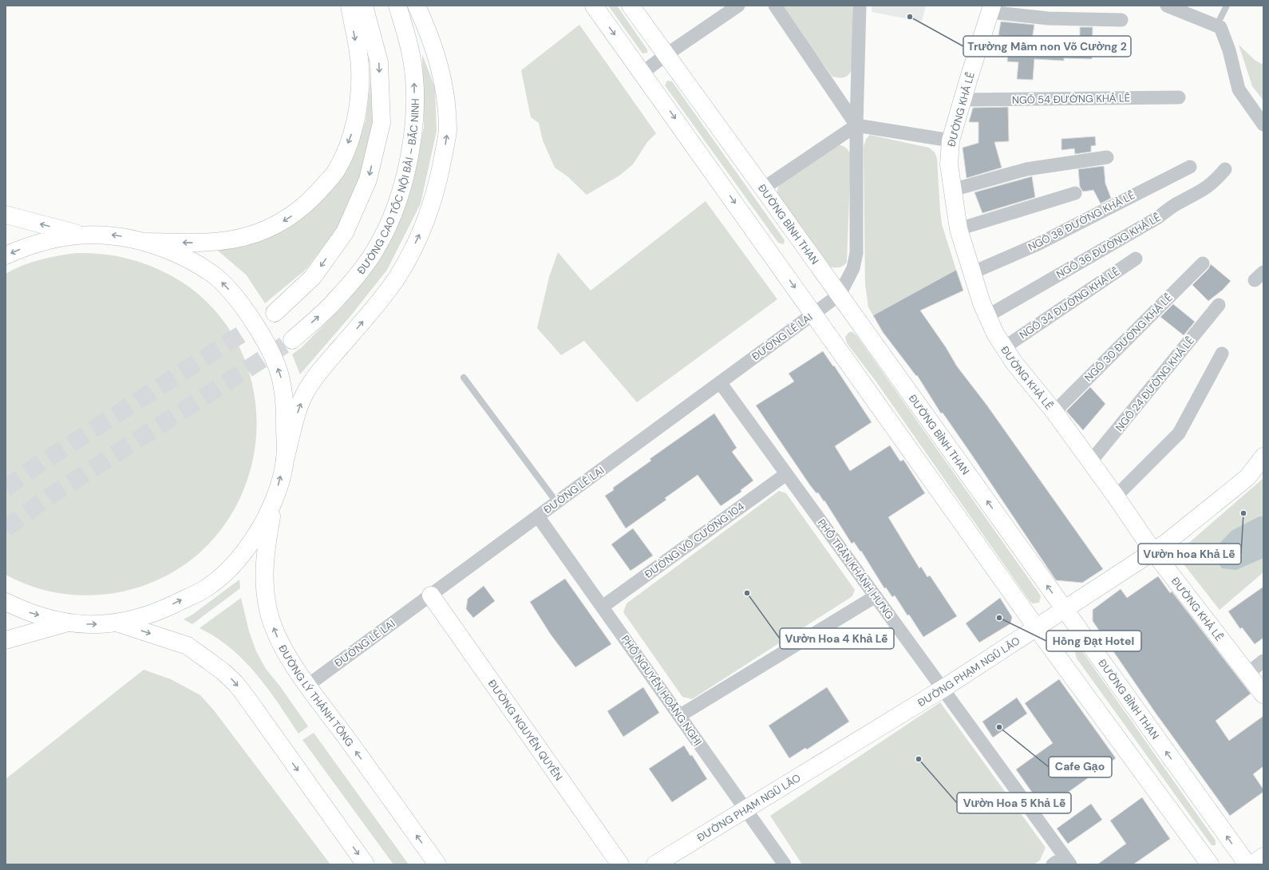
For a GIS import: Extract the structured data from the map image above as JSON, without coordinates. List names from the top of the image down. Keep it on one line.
{"streets":{"main road":["ĐƯỜNG KHẢ LỄ","ĐƯỜNG CAO TỐC NỘI BÀI – BẮC NINH","ĐƯỜNG BÌNH THAN","ĐƯỜNG PHẠM NGŨ LÃO","ĐƯỜNG LÝ THÁNH TÔNG","ĐƯỜNG NGUYỄN QUYỀN"],"street":["NGÕ 54 ĐƯỜNG KHẢ LỄ","NGÕ 38 ĐƯỜNG KHẢ LỄ","NGÕ 36 ĐƯỜNG KHẢ LỄ","NGÕ 34 ĐƯỜNG KHẢ LỄ","ĐƯỜNG LÊ LAI","NGÕ 30 ĐƯỜNG KHẢ LỄ","NGÕ 24 ĐƯỜNG KHẢ LỄ","ĐƯỜNG VÕ CƯỜNG 104","PHỐ TRẦN KHÁNH HƯNG","PHỐ NGUYỄN HOẰNG NGHỊ"]},"crossings":[["NGÕ 54 ĐƯỜNG KHẢ LỄ","ĐƯỜNG KHẢ LỄ"],["ĐƯỜNG KHẢ LỄ","NGÕ 38 ĐƯỜNG KHẢ LỄ"],["ĐƯỜNG KHẢ LỄ","NGÕ 36 ĐƯỜNG KHẢ LỄ"],["ĐƯỜNG KHẢ LỄ","NGÕ 34 ĐƯỜNG KHẢ LỄ"],["ĐƯỜNG KHẢ LỄ","NGÕ 30 ĐƯỜNG KHẢ LỄ"],["ĐƯỜNG KHẢ LỄ","NGÕ 24 ĐƯỜNG KHẢ LỄ"],["ĐƯỜNG KHẢ LỄ","ĐƯỜNG PHẠM NGŨ LÃO"],["ĐƯỜNG BÌNH THAN","ĐƯỜNG LÊ LAI"],["ĐƯỜNG BÌNH THAN","ĐƯỜNG PHẠM NGŨ LÃO"],["ĐƯỜNG LÊ LAI","PHỐ TRẦN KHÁNH HƯNG"],["ĐƯỜNG LÊ LAI","PHỐ NGUYỄN HOẰNG NGHỊ"],["ĐƯỜNG LÊ LAI","ĐƯỜNG LÝ THÁNH TÔNG"],["ĐƯỜNG LÊ LAI","ĐƯỜNG NGUYỄN QUYỀN"],["ĐƯỜNG VÕ CƯỜNG 104","PHỐ TRẦN KHÁNH HƯNG"],["ĐƯỜNG VÕ CƯỜNG 104","PHỐ NGUYỄN HOẰNG NGHỊ"],["PHỐ TRẦN KHÁNH HƯNG","ĐƯỜNG PHẠM NGŨ LÃO"],["ĐƯỜNG PHẠM NGŨ LÃO","PHỐ NGUYỄN HOẰNG NGHỊ"]],"one_way":["ĐƯỜNG LÝ THÁNH TÔNG"],"places":["Trường Mầm non Võ Cường 2","Vườn hoa Khả Lễ","Vườn Hoa 4 Khả Lễ","Hồng Đạt Hotel","Cafe Gạo","Vườn Hoa 5 Khả Lễ"]}
